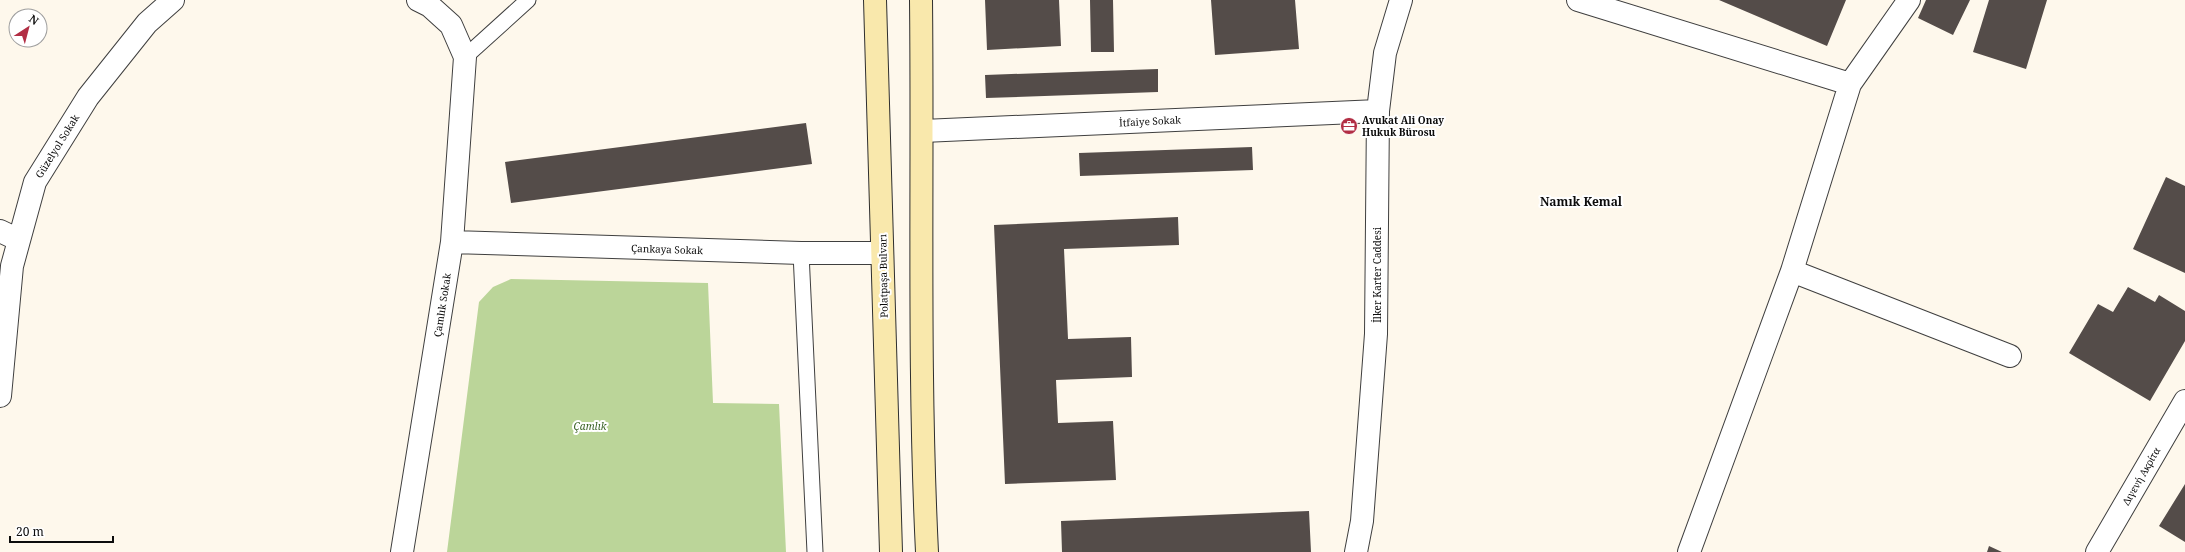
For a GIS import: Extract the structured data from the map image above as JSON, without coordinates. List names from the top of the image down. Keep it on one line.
{"streets":{"main road":["Polatpaşa Bulvarı"],"street":["İtfaiye Sokak","Güzelyol Sokak","Çankaya Sokak","İlker Karter Caddesi","Çamlık Sokak","Διγενή Ακρίτα"]},"crossings":[["İtfaiye Sokak","İlker Karter Caddesi"],["Çankaya Sokak","Polatpaşa Bulvarı"],["Çankaya Sokak","Çamlık Sokak"]],"districts":["Namık Kemal"],"parks":["Çamlık"],"places":{"office":["Avukat Ali Onay Hukuk Bürosu"]},"scale_bar":"20 m","north":"top right"}
